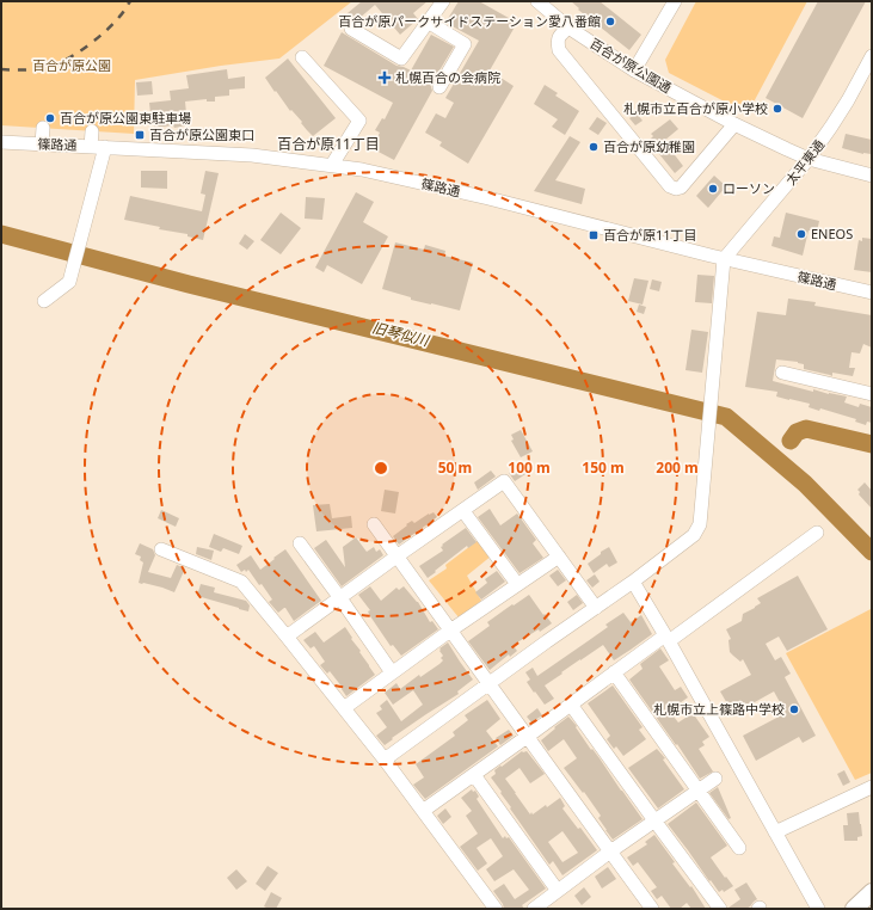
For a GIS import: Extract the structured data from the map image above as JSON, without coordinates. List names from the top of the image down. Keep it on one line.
{"streets":{"street":["百合が原公園通","篠路通","太平東通"]},"crossings":[["百合が原公園通","太平東通"],["篠路通","太平東通"]],"districts":["百合が原11丁目"],"water":["旧琴似川"],"parks":["百合が原公園"],"places":{"other":["百合が原パークサイドステーション愛八番館","札幌市立百合が原小学校","百合が原公園東駐車場","百合が原幼稚園","ローソン","ENEOS","札幌市立上篠路中学校"],"health":["札幌百合の会病院"],"transit":["百合が原公園東口","百合が原11丁目"]},"rings":["50 m","100 m","150 m","200 m"]}
